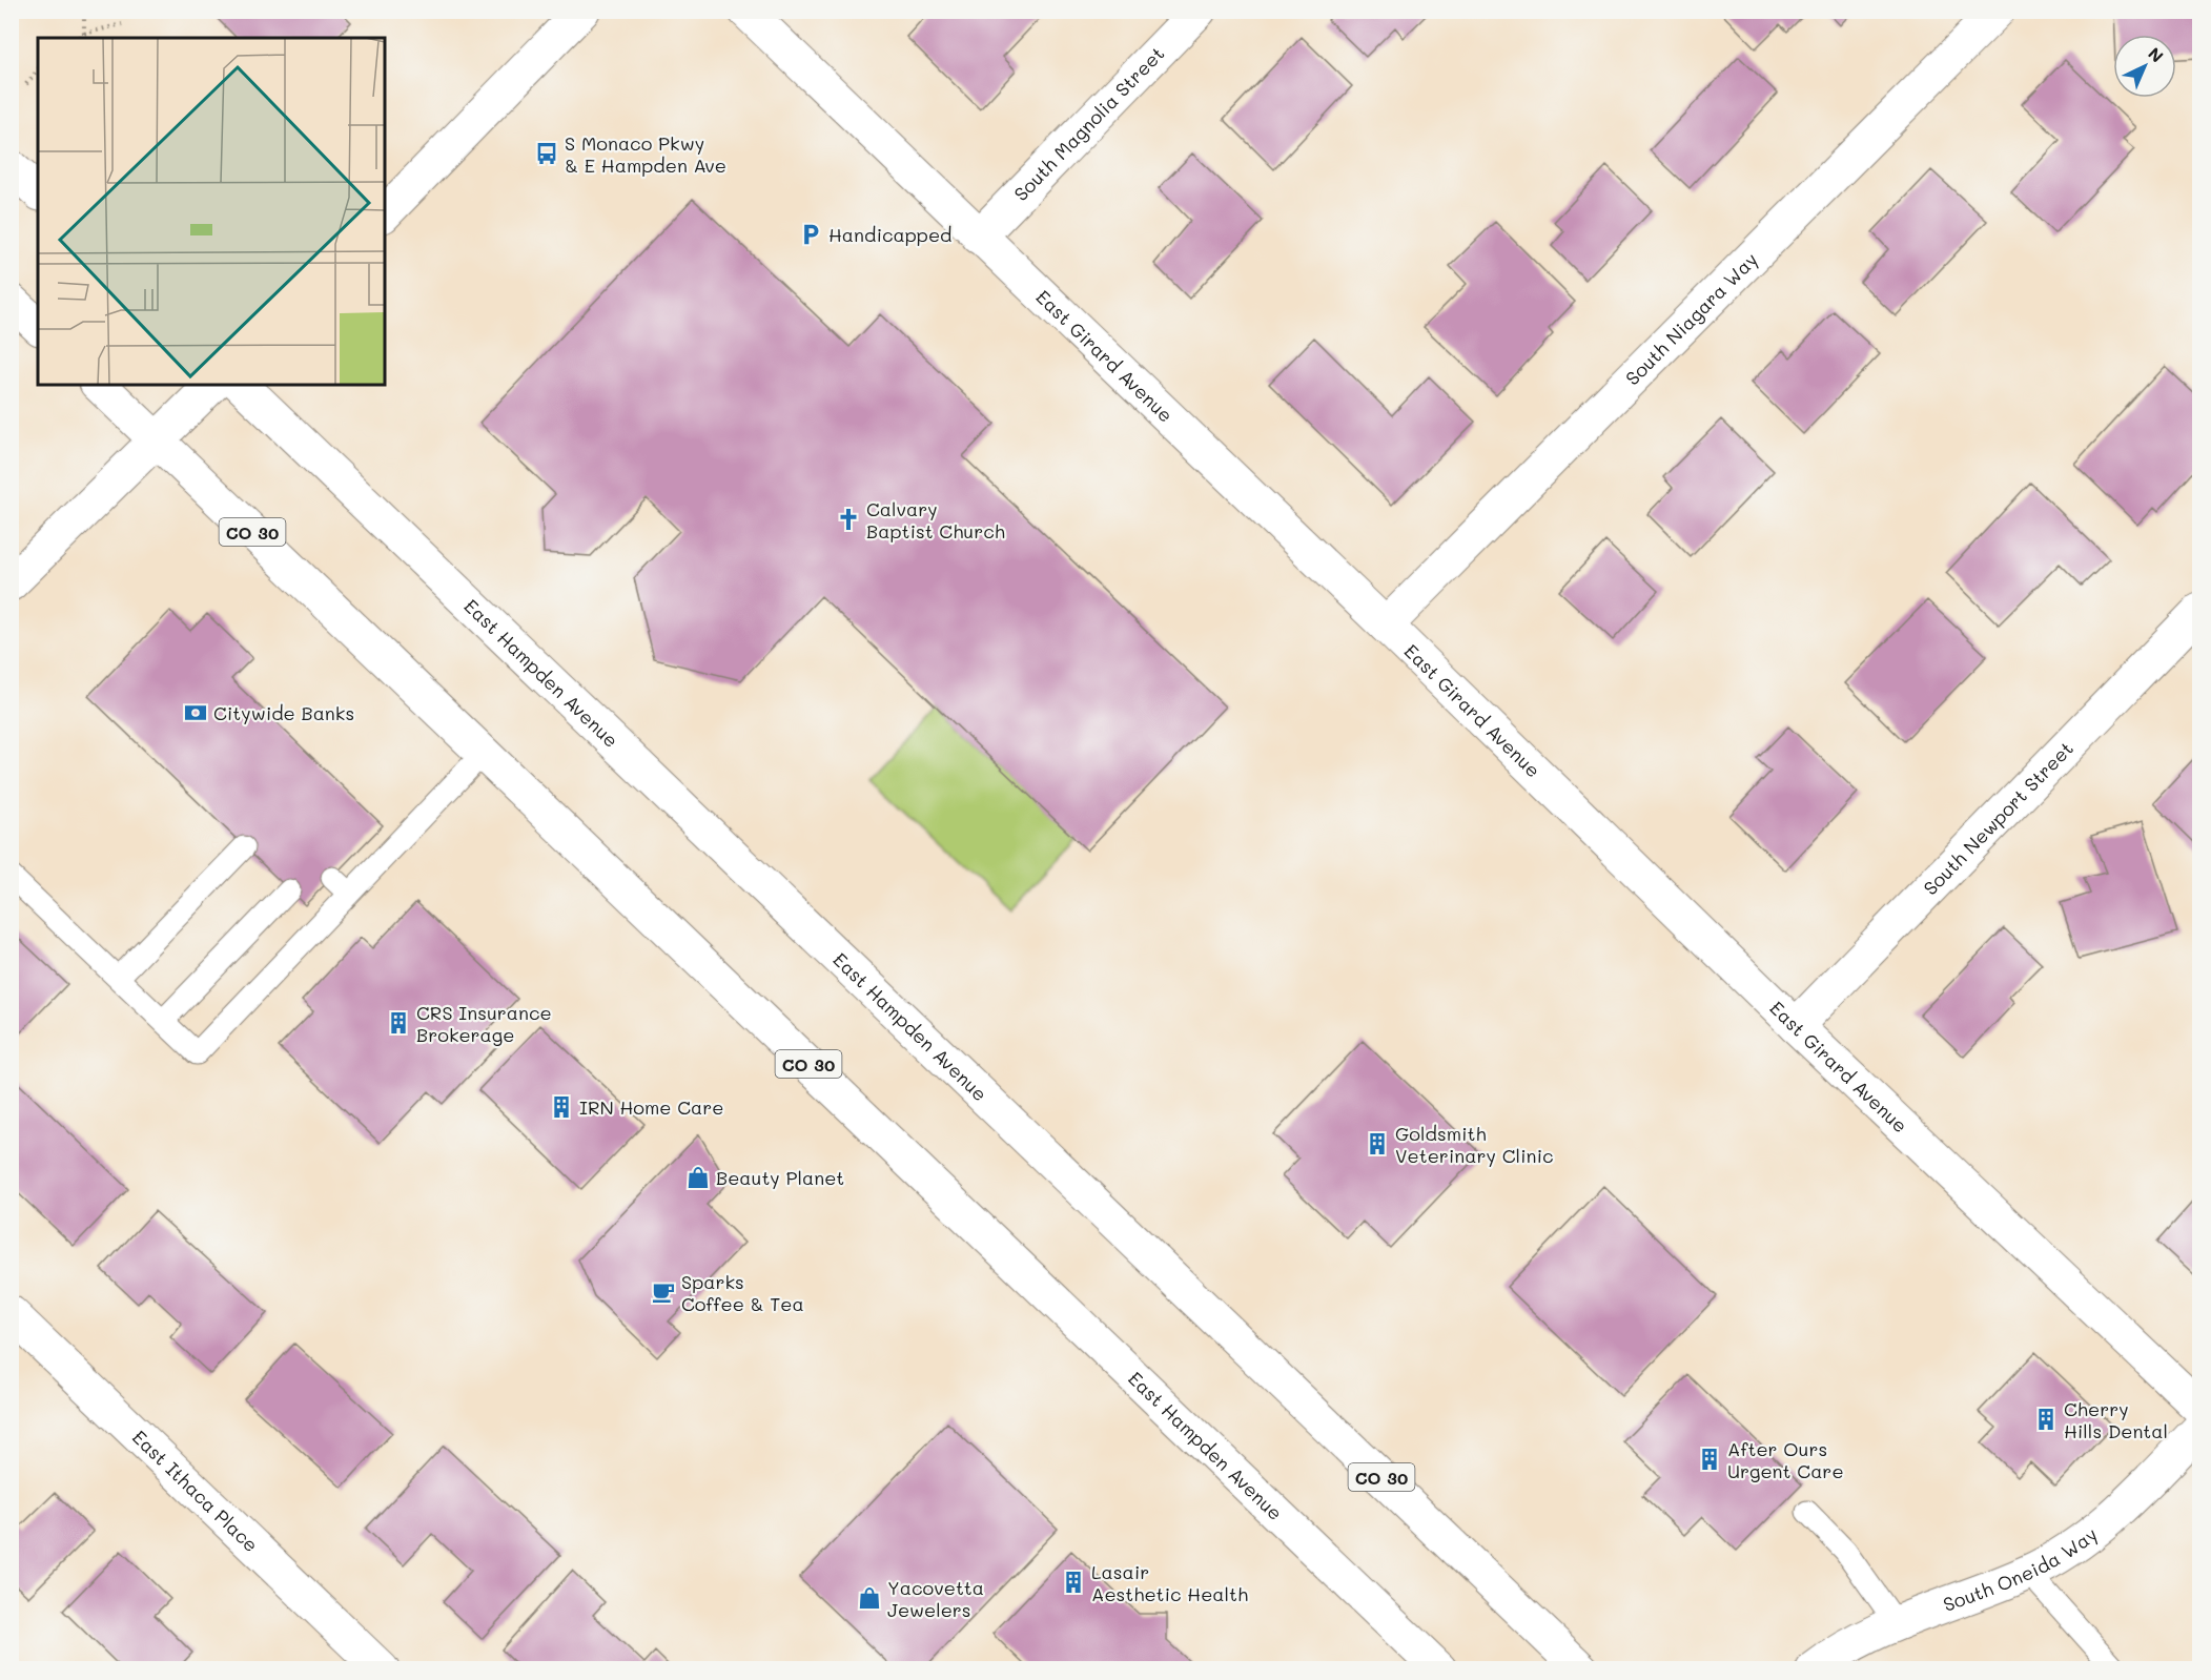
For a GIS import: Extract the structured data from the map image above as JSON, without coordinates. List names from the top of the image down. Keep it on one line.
{"streets":{"street":["South Magnolia Street","South Niagara Way","East Girard Avenue","CO 30","East Hampden Avenue","South Newport Street","East Ithaca Place","South Oneida Way"]},"crossings":[["South Magnolia Street","East Girard Avenue"],["South Niagara Way","East Girard Avenue"],["East Girard Avenue","South Newport Street"]],"places":{"bus stop":["S Monaco Pkwy & E Hampden Ave"],"parking":["Handicapped"],"church":["Calvary Baptist Church"],"bank":["Citywide Banks"],"building":["CRS Insurance Brokerage","IRN Home Care","Goldsmith Veterinary Clinic","Cherry Hills Dental","After Ours Urgent Care","Lasair Aesthetic Health"],"shop":["Beauty Planet","Yacovetta Jewelers"],"cafe":["Sparks Coffee & Tea"]},"north":"top right"}
